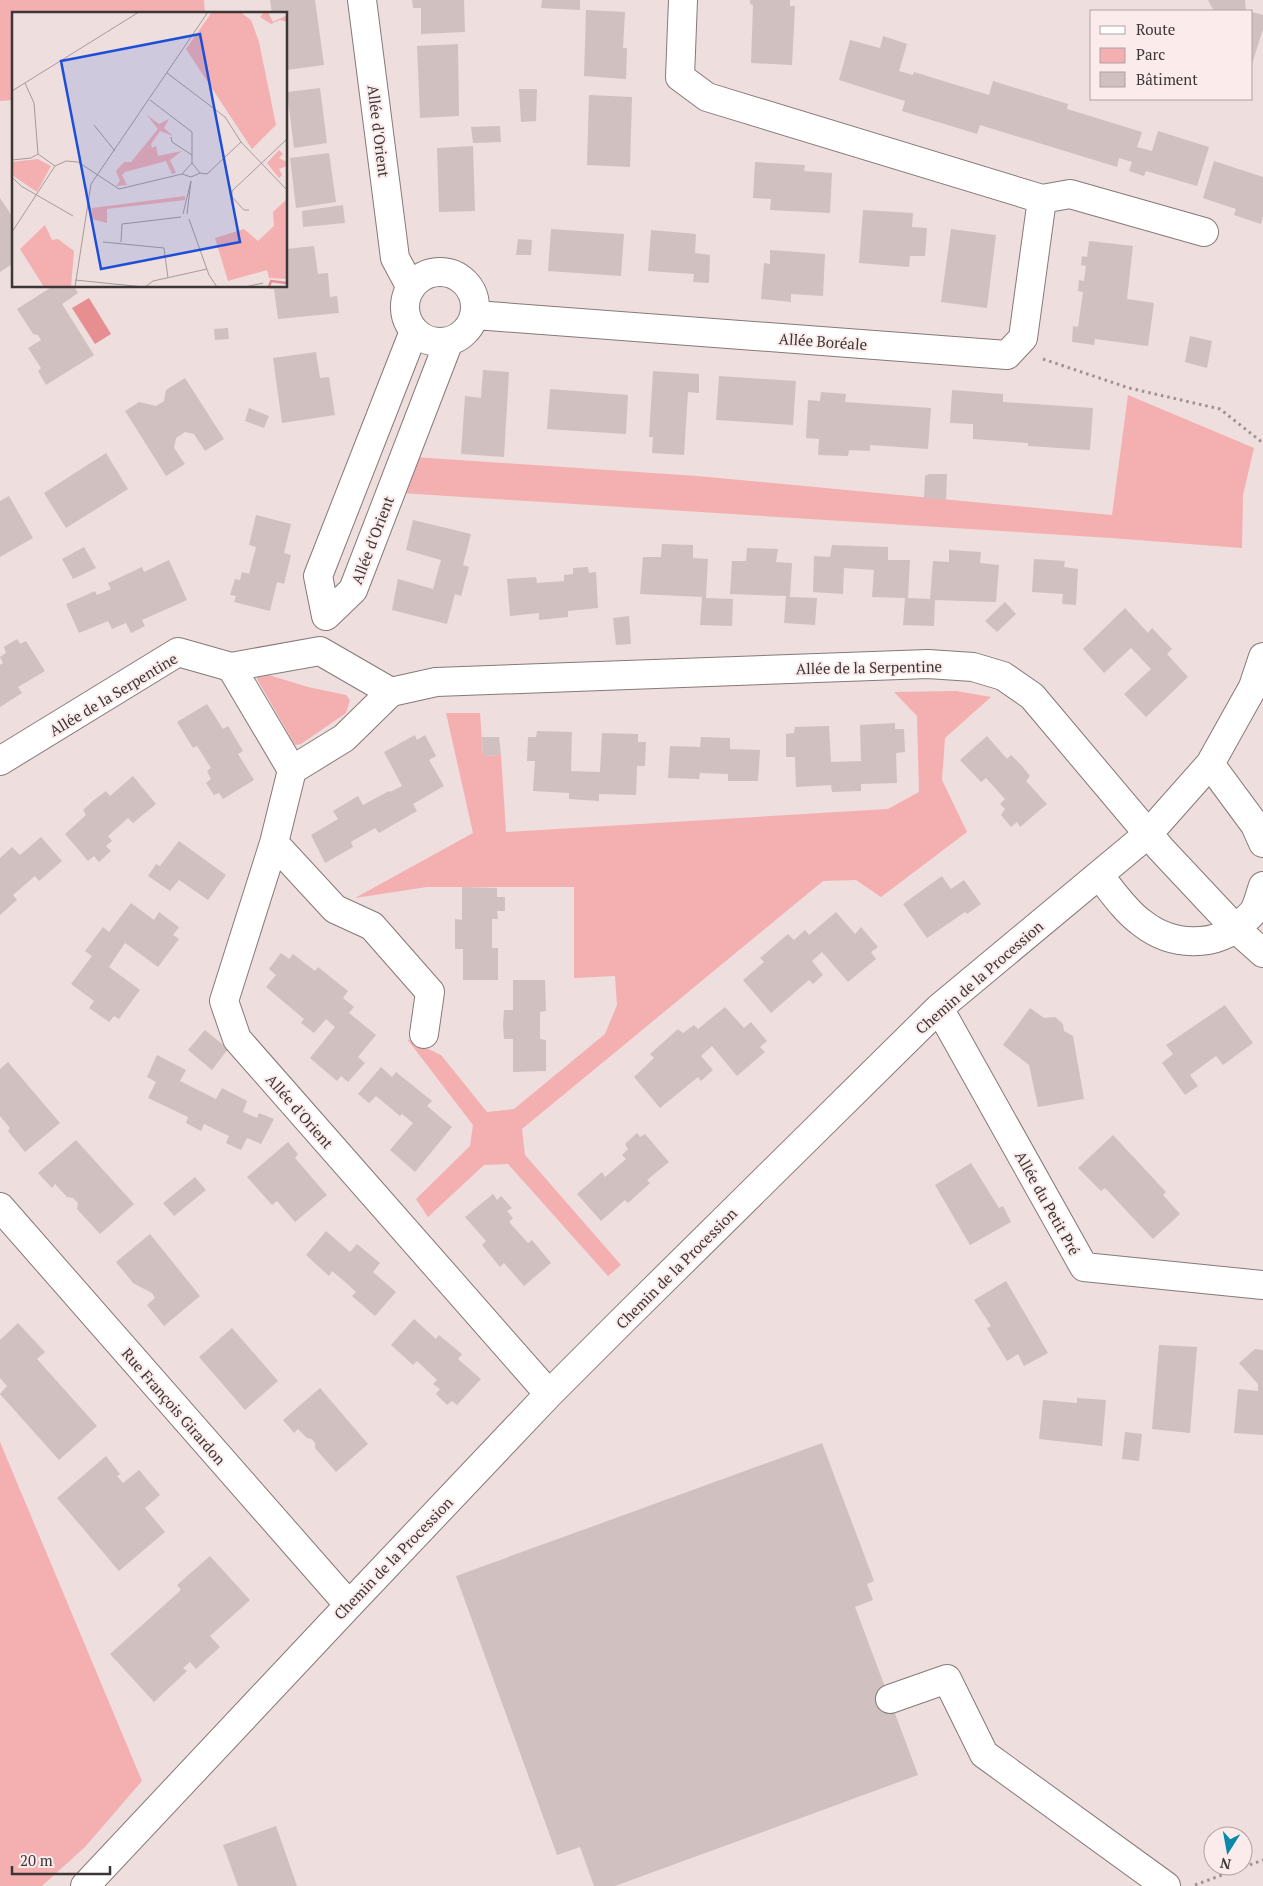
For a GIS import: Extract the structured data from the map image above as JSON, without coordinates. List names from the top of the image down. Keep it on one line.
{"streets":{"street":["Allée d'Orient","Allée Boréale","Allée de la Serpentine","Chemin de la Procession","Allée du Petit Pré","Rue François Girardon"]},"crossings":[["Allée d'Orient","Allée Boréale"],["Allée d'Orient","Chemin de la Procession"],["Allée de la Serpentine","Chemin de la Procession"],["Chemin de la Procession","Allée du Petit Pré"],["Chemin de la Procession","Rue François Girardon"]],"legend":["Route","Parc","Bâtiment"],"scale_bar":"20 m","north":"bottom"}
